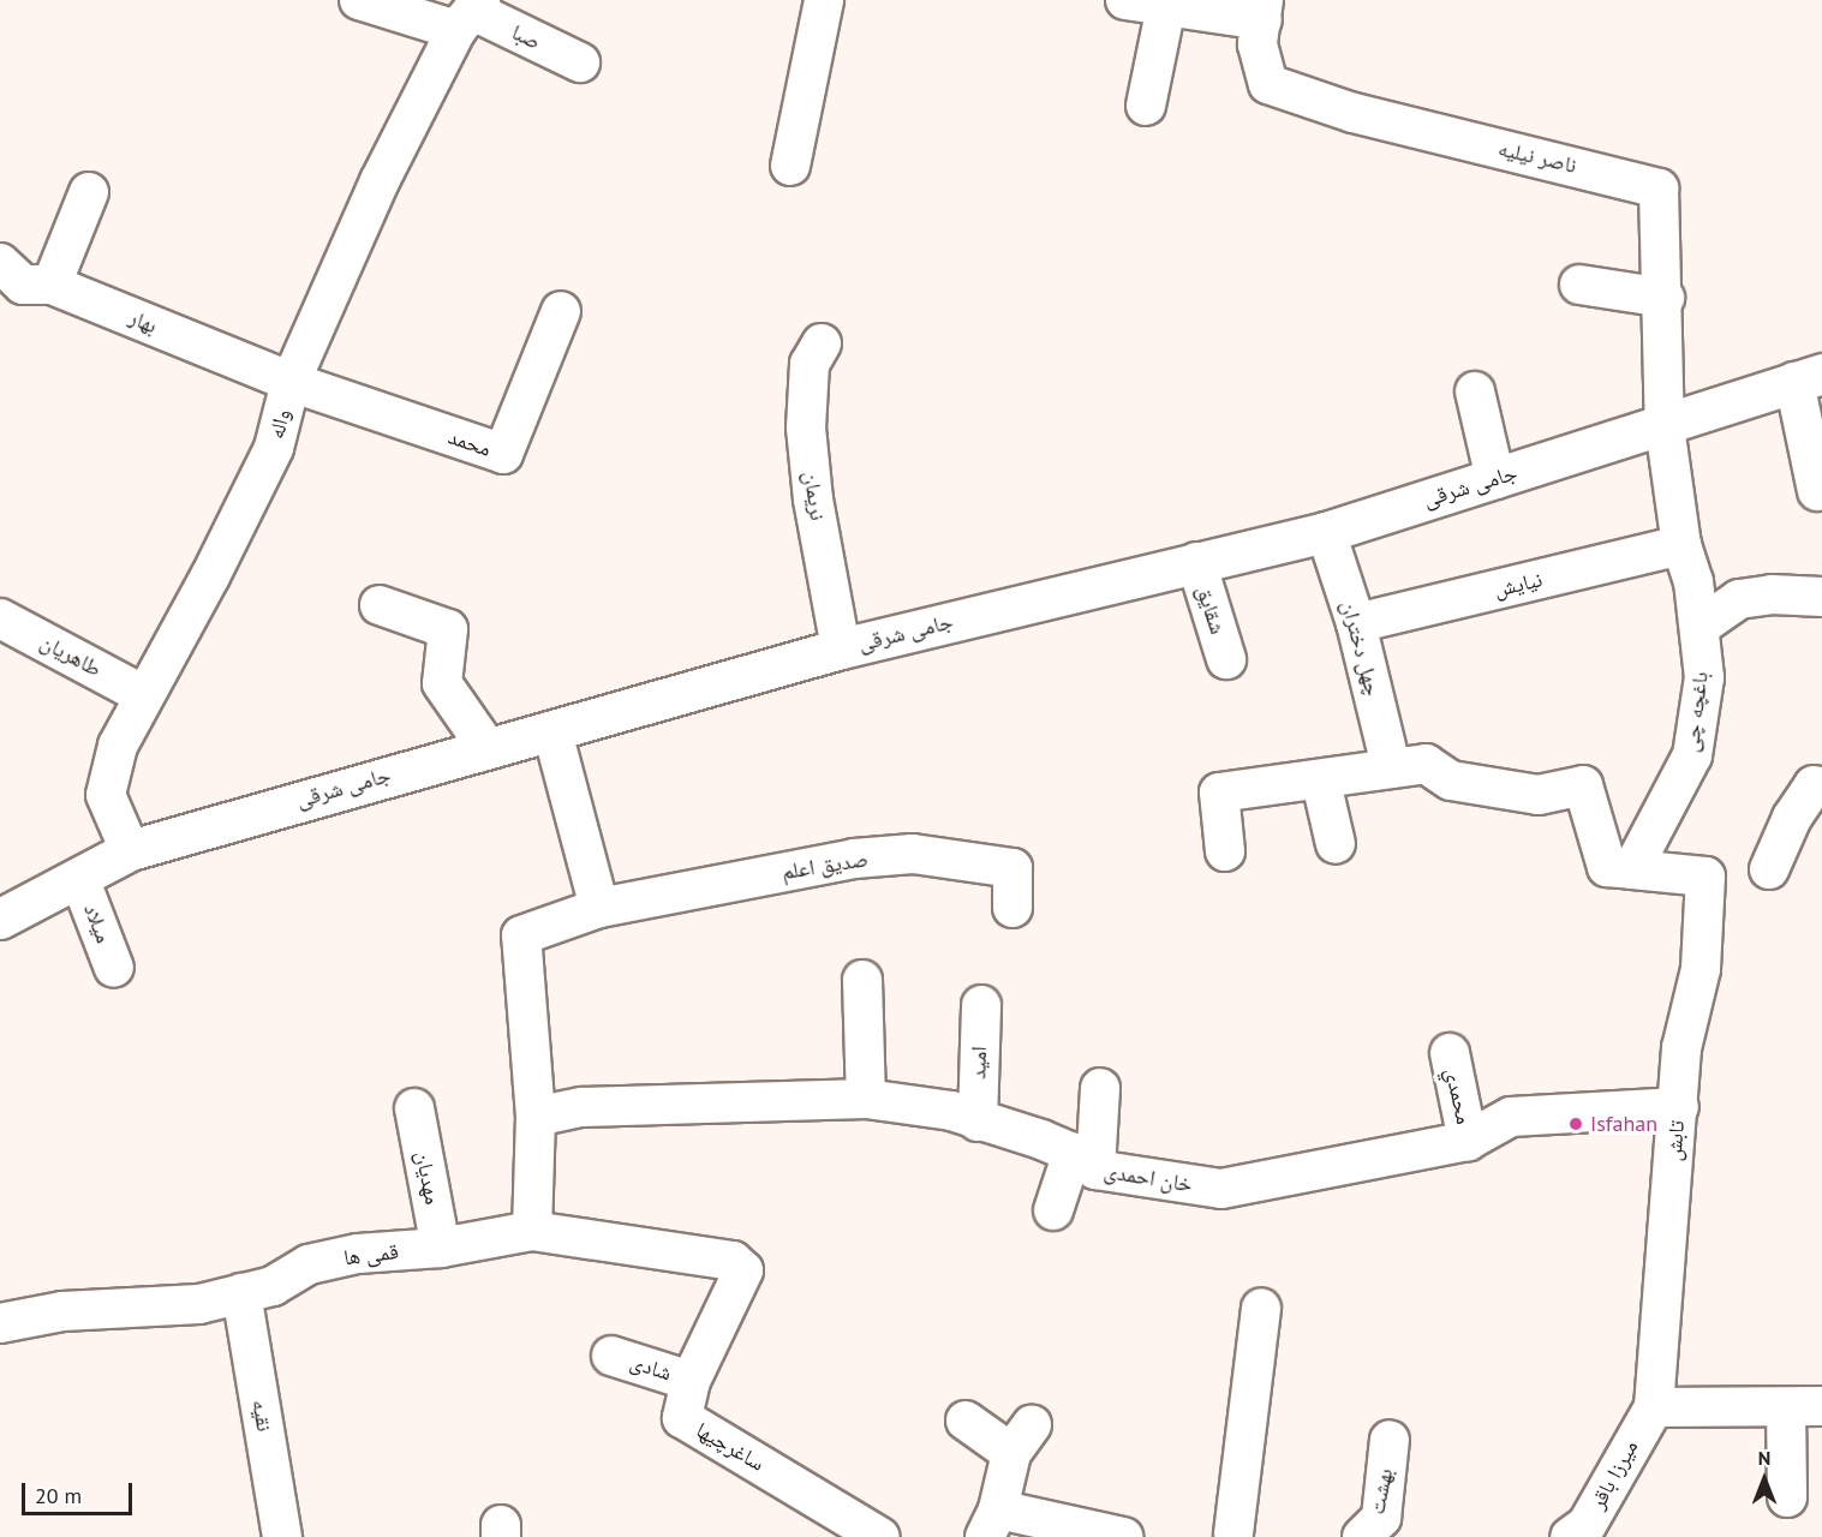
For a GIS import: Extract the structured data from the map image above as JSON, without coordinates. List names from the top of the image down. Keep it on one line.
{"streets":{"street":["صبا","ناصر نیلیه","بهار","واله","محمد","جامی شرقی","نریمان","نیایش","شقایق","چهل دختران","طاهریان","باغچه چی","صدیق اعلم","میلاد","امید","محمدي","تابش","مهدیان","خان احمدی","قمی ها","شادی","نقیه","ساغرچیها","میرزا باقر","بهشت"]},"crossings":[["صبا","واله"],["ناصر نیلیه","جامی شرقی"],["ناصر نیلیه","باغچه چی"],["بهار","واله"],["بهار","محمد"],["واله","محمد"],["واله","جامی شرقی"],["واله","طاهریان"],["جامی شرقی","نریمان"],["جامی شرقی","شقایق"],["جامی شرقی","چهل دختران"],["جامی شرقی","باغچه چی"],["جامی شرقی","میلاد"],["نیایش","چهل دختران"],["نیایش","باغچه چی"],["باغچه چی","تابش"],["صدیق اعلم","خان احمدی"],["صدیق اعلم","قمی ها"],["امید","خان احمدی"],["محمدي","خان احمدی"],["تابش","خان احمدی"],["تابش","میرزا باقر"],["مهدیان","قمی ها"],["قمی ها","نقیه"],["قمی ها","ساغرچیها"],["شادی","ساغرچیها"]],"places":["Isfahan"],"scale_bar":"20 m","north":"top"}
